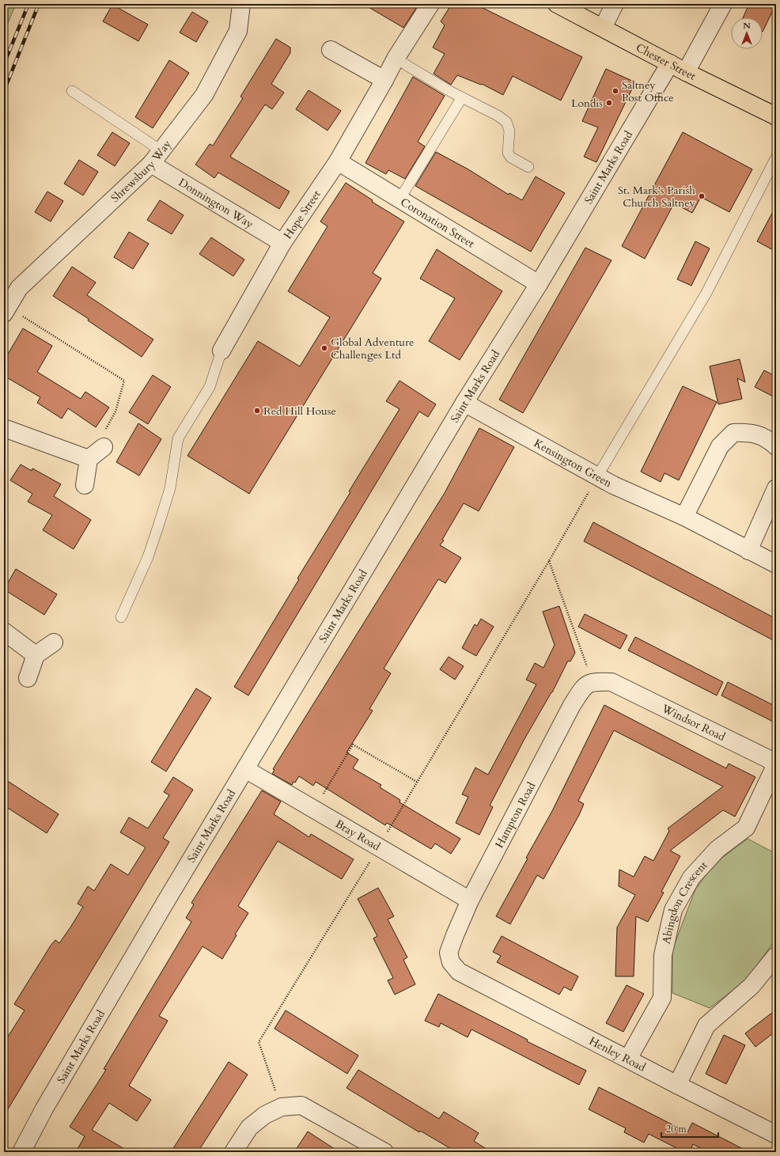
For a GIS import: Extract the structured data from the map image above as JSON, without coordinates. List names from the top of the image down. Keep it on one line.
{"streets":{"main road":["Chester Street"],"street":["Saint Marks Road","Shrewsbury Way","Donnington Way","Hope Street","Coronation Street","Kensington Green","Windsor Road","Hampton Road","Bray Road","Abingdon Crescent","Henley Road"]},"crossings":[["Chester Street","Saint Marks Road"],["Saint Marks Road","Coronation Street"],["Saint Marks Road","Kensington Green"],["Saint Marks Road","Bray Road"],["Shrewsbury Way","Donnington Way"],["Donnington Way","Hope Street"],["Hope Street","Coronation Street"],["Windsor Road","Hampton Road"],["Windsor Road","Abingdon Crescent"],["Hampton Road","Bray Road"],["Hampton Road","Henley Road"],["Abingdon Crescent","Henley Road"]],"places":["Saltney Post Office","Londis","St. Mark's Parish Church Saltney","Global Adventure Challenges Ltd","Red Hill House"],"scale_bar":"20 m","north":"top"}
